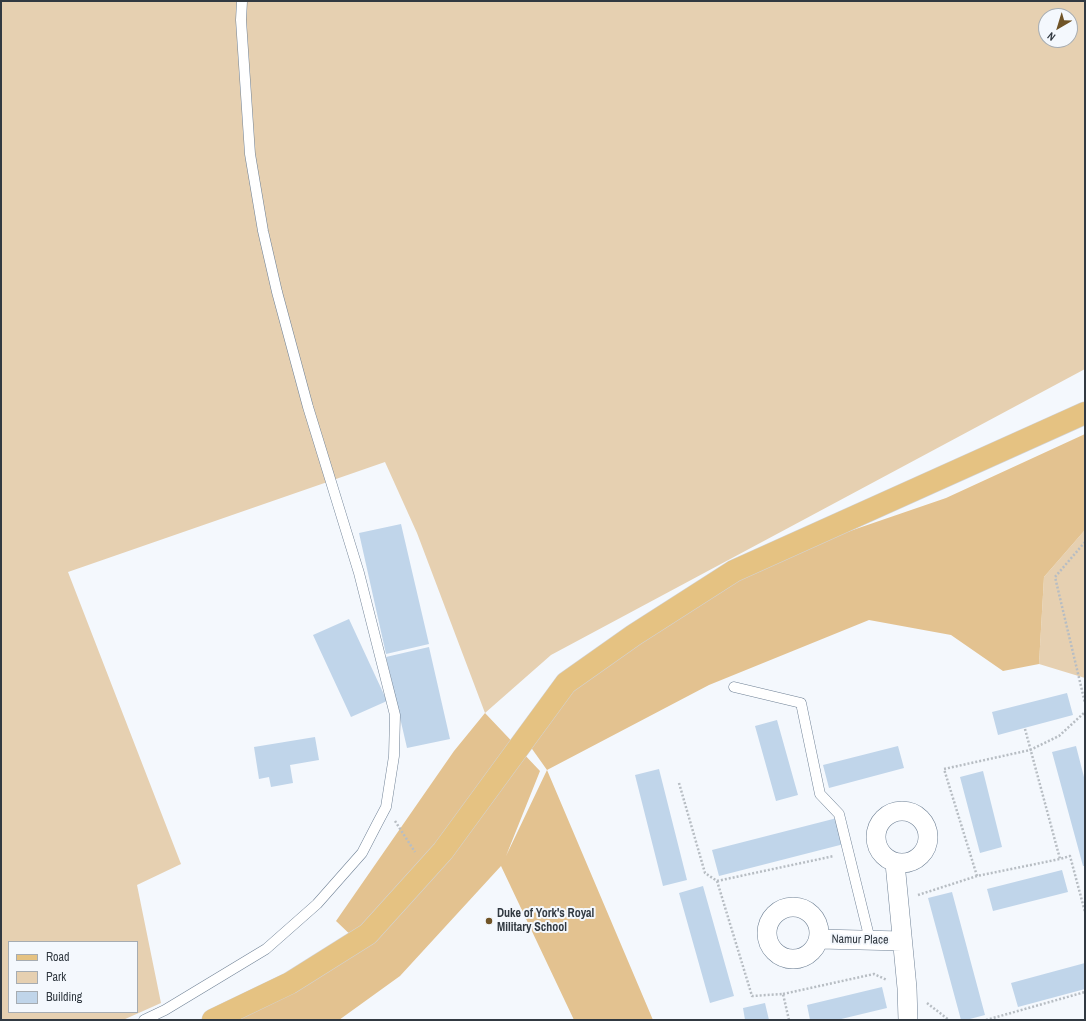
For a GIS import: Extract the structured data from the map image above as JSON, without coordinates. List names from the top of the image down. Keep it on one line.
{"streets":{"street":["Namur Place"]},"places":["Duke of York's Royal Military School"],"legend":["Road","Park","Building"],"north":"bottom left"}
